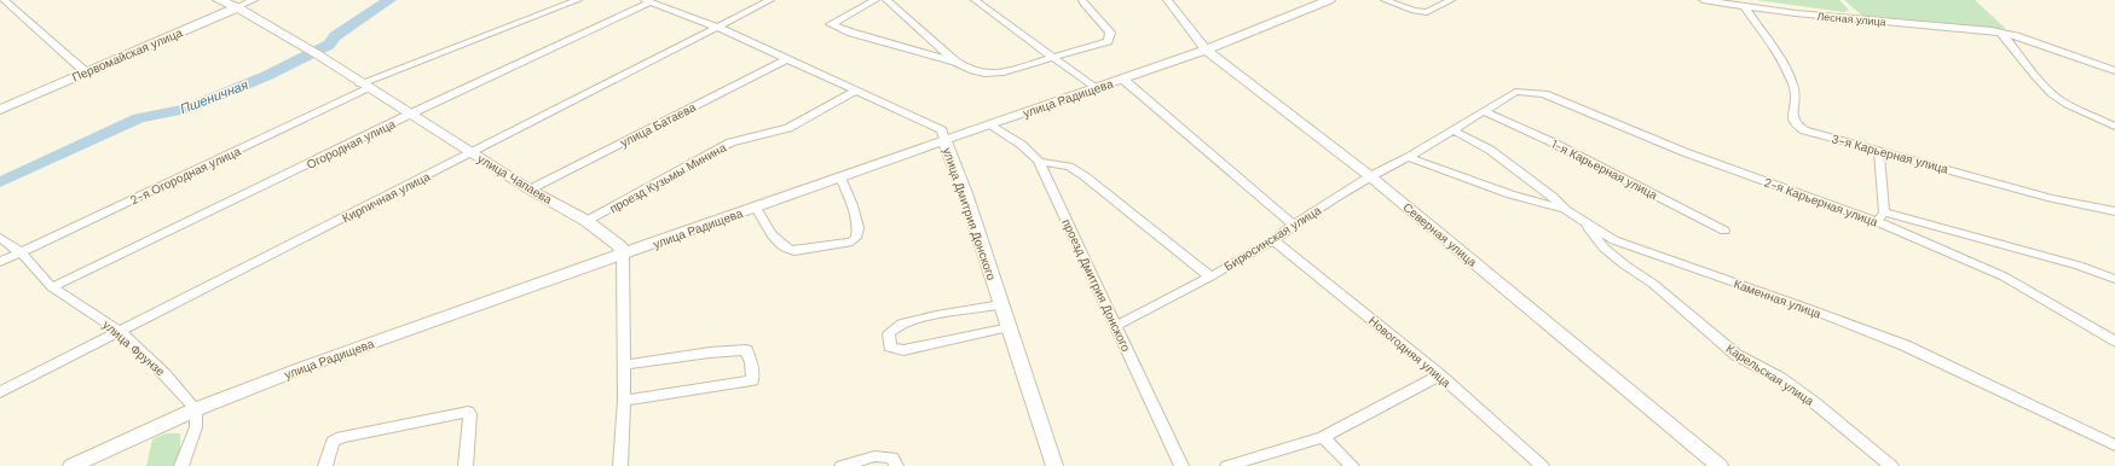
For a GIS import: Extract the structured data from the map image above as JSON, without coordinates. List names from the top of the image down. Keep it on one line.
{"streets":{"main road":["Первомайская улица","улица Радищева","улица Чапаева","улица Дмитрия Донского","Северная улица"],"street":["Лесная улица","улица Батаева","Огородная улица","3-я Карьерная улица","1-я Карьерная улица","2-я Огородная улица","проезд Кузьмы Минина","Кирпичная улица","2-я Карьерная улица","Бирюсинская улица","проезд Дмитрия Донского","Каменная улица","улица Фрунзе","Новогодняя улица","Карельская улица"]},"crossings":[["Лесная улица","3-я Карьерная улица"],["Первомайская улица","улица Чапаева"],["улица Радищева","улица Чапаева"],["улица Радищева","улица Дмитрия Донского"],["улица Радищева","Северная улица"],["улица Радищева","проезд Дмитрия Донского"],["улица Радищева","улица Фрунзе"],["улица Батаева","улица Чапаева"],["улица Батаева","улица Дмитрия Донского"],["Огородная улица","улица Чапаева"],["Огородная улица","улица Дмитрия Донского"],["Огородная улица","улица Фрунзе"],["1-я Карьерная улица","Бирюсинская улица"],["2-я Огородная улица","улица Чапаева"],["2-я Огородная улица","улица Фрунзе"],["проезд Кузьмы Минина","улица Чапаева"],["проезд Кузьмы Минина","улица Дмитрия Донского"],["улица Чапаева","Кирпичная улица"],["Кирпичная улица","улица Дмитрия Донского"],["Кирпичная улица","улица Фрунзе"],["2-я Карьерная улица","Бирюсинская улица"],["Северная улица","Бирюсинская улица"],["Бирюсинская улица","проезд Дмитрия Донского"],["Бирюсинская улица","Каменная улица"],["Бирюсинская улица","Новогодняя улица"],["Каменная улица","Карельская улица"]],"water":["Пшеничная"]}
